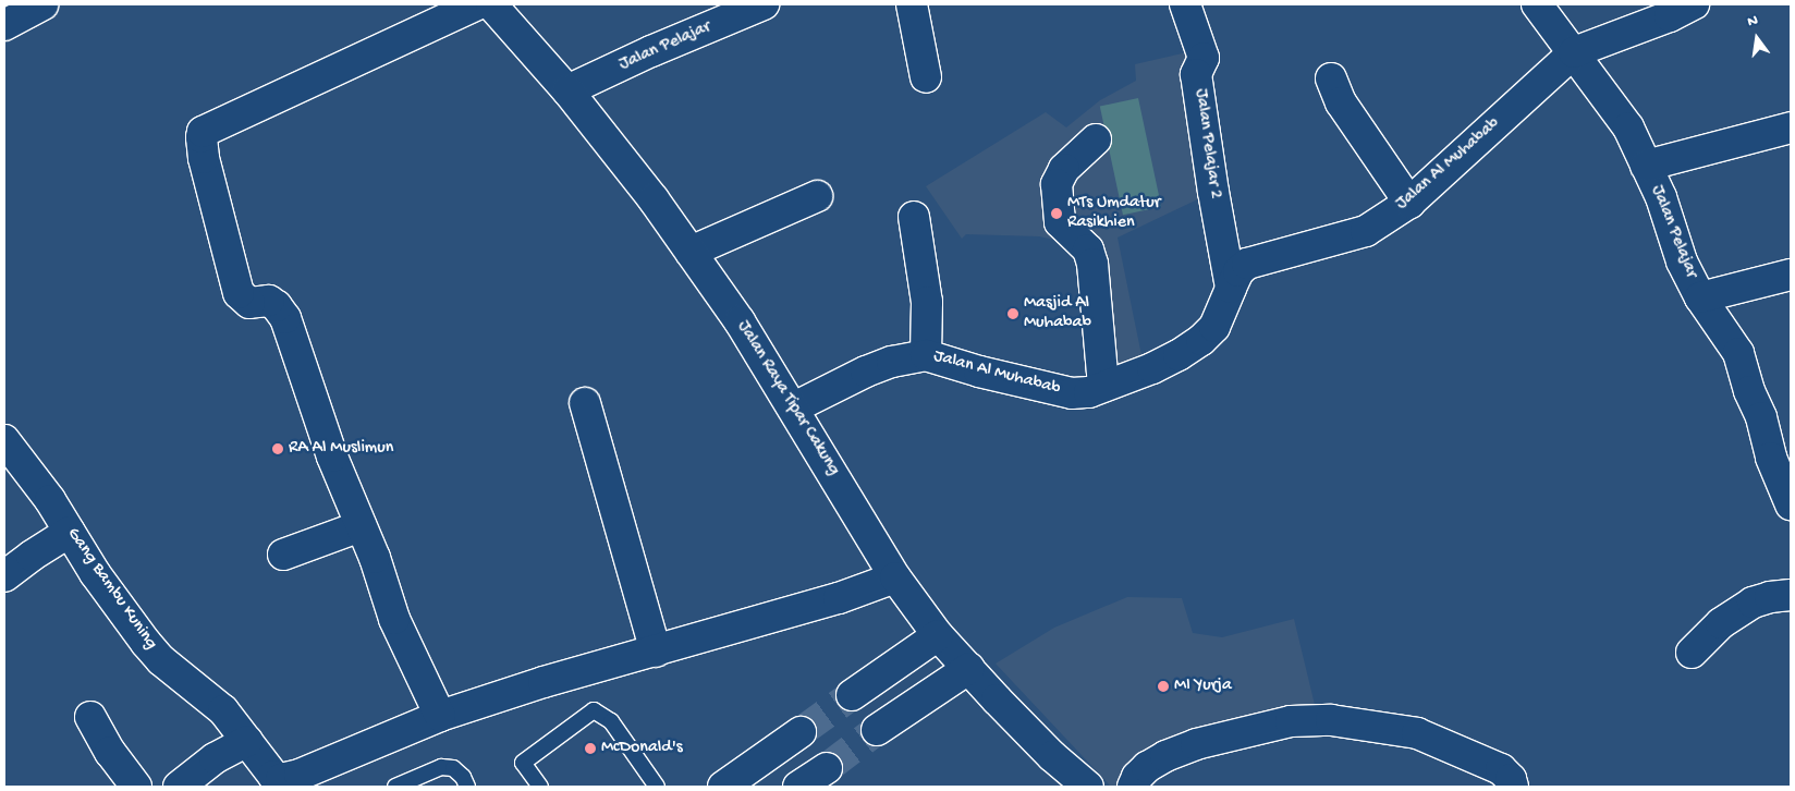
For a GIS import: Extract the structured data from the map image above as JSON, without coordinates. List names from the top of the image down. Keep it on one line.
{"streets":{"street":["Jalan Pelajar","Jalan Pelajar 2","Jalan Al Muhabab","Jalan Raya Tipar Cakung","Gang Bambu Kuning"]},"crossings":[["Jalan Pelajar","Jalan Al Muhabab"],["Jalan Pelajar","Jalan Raya Tipar Cakung"],["Jalan Pelajar 2","Jalan Al Muhabab"],["Jalan Al Muhabab","Jalan Raya Tipar Cakung"]],"places":["MTs Umdatur Rasikhien","Masjid Al Muhabab","RA Al Muslimun","MI Yurja","McDonald's"],"north":"top"}
